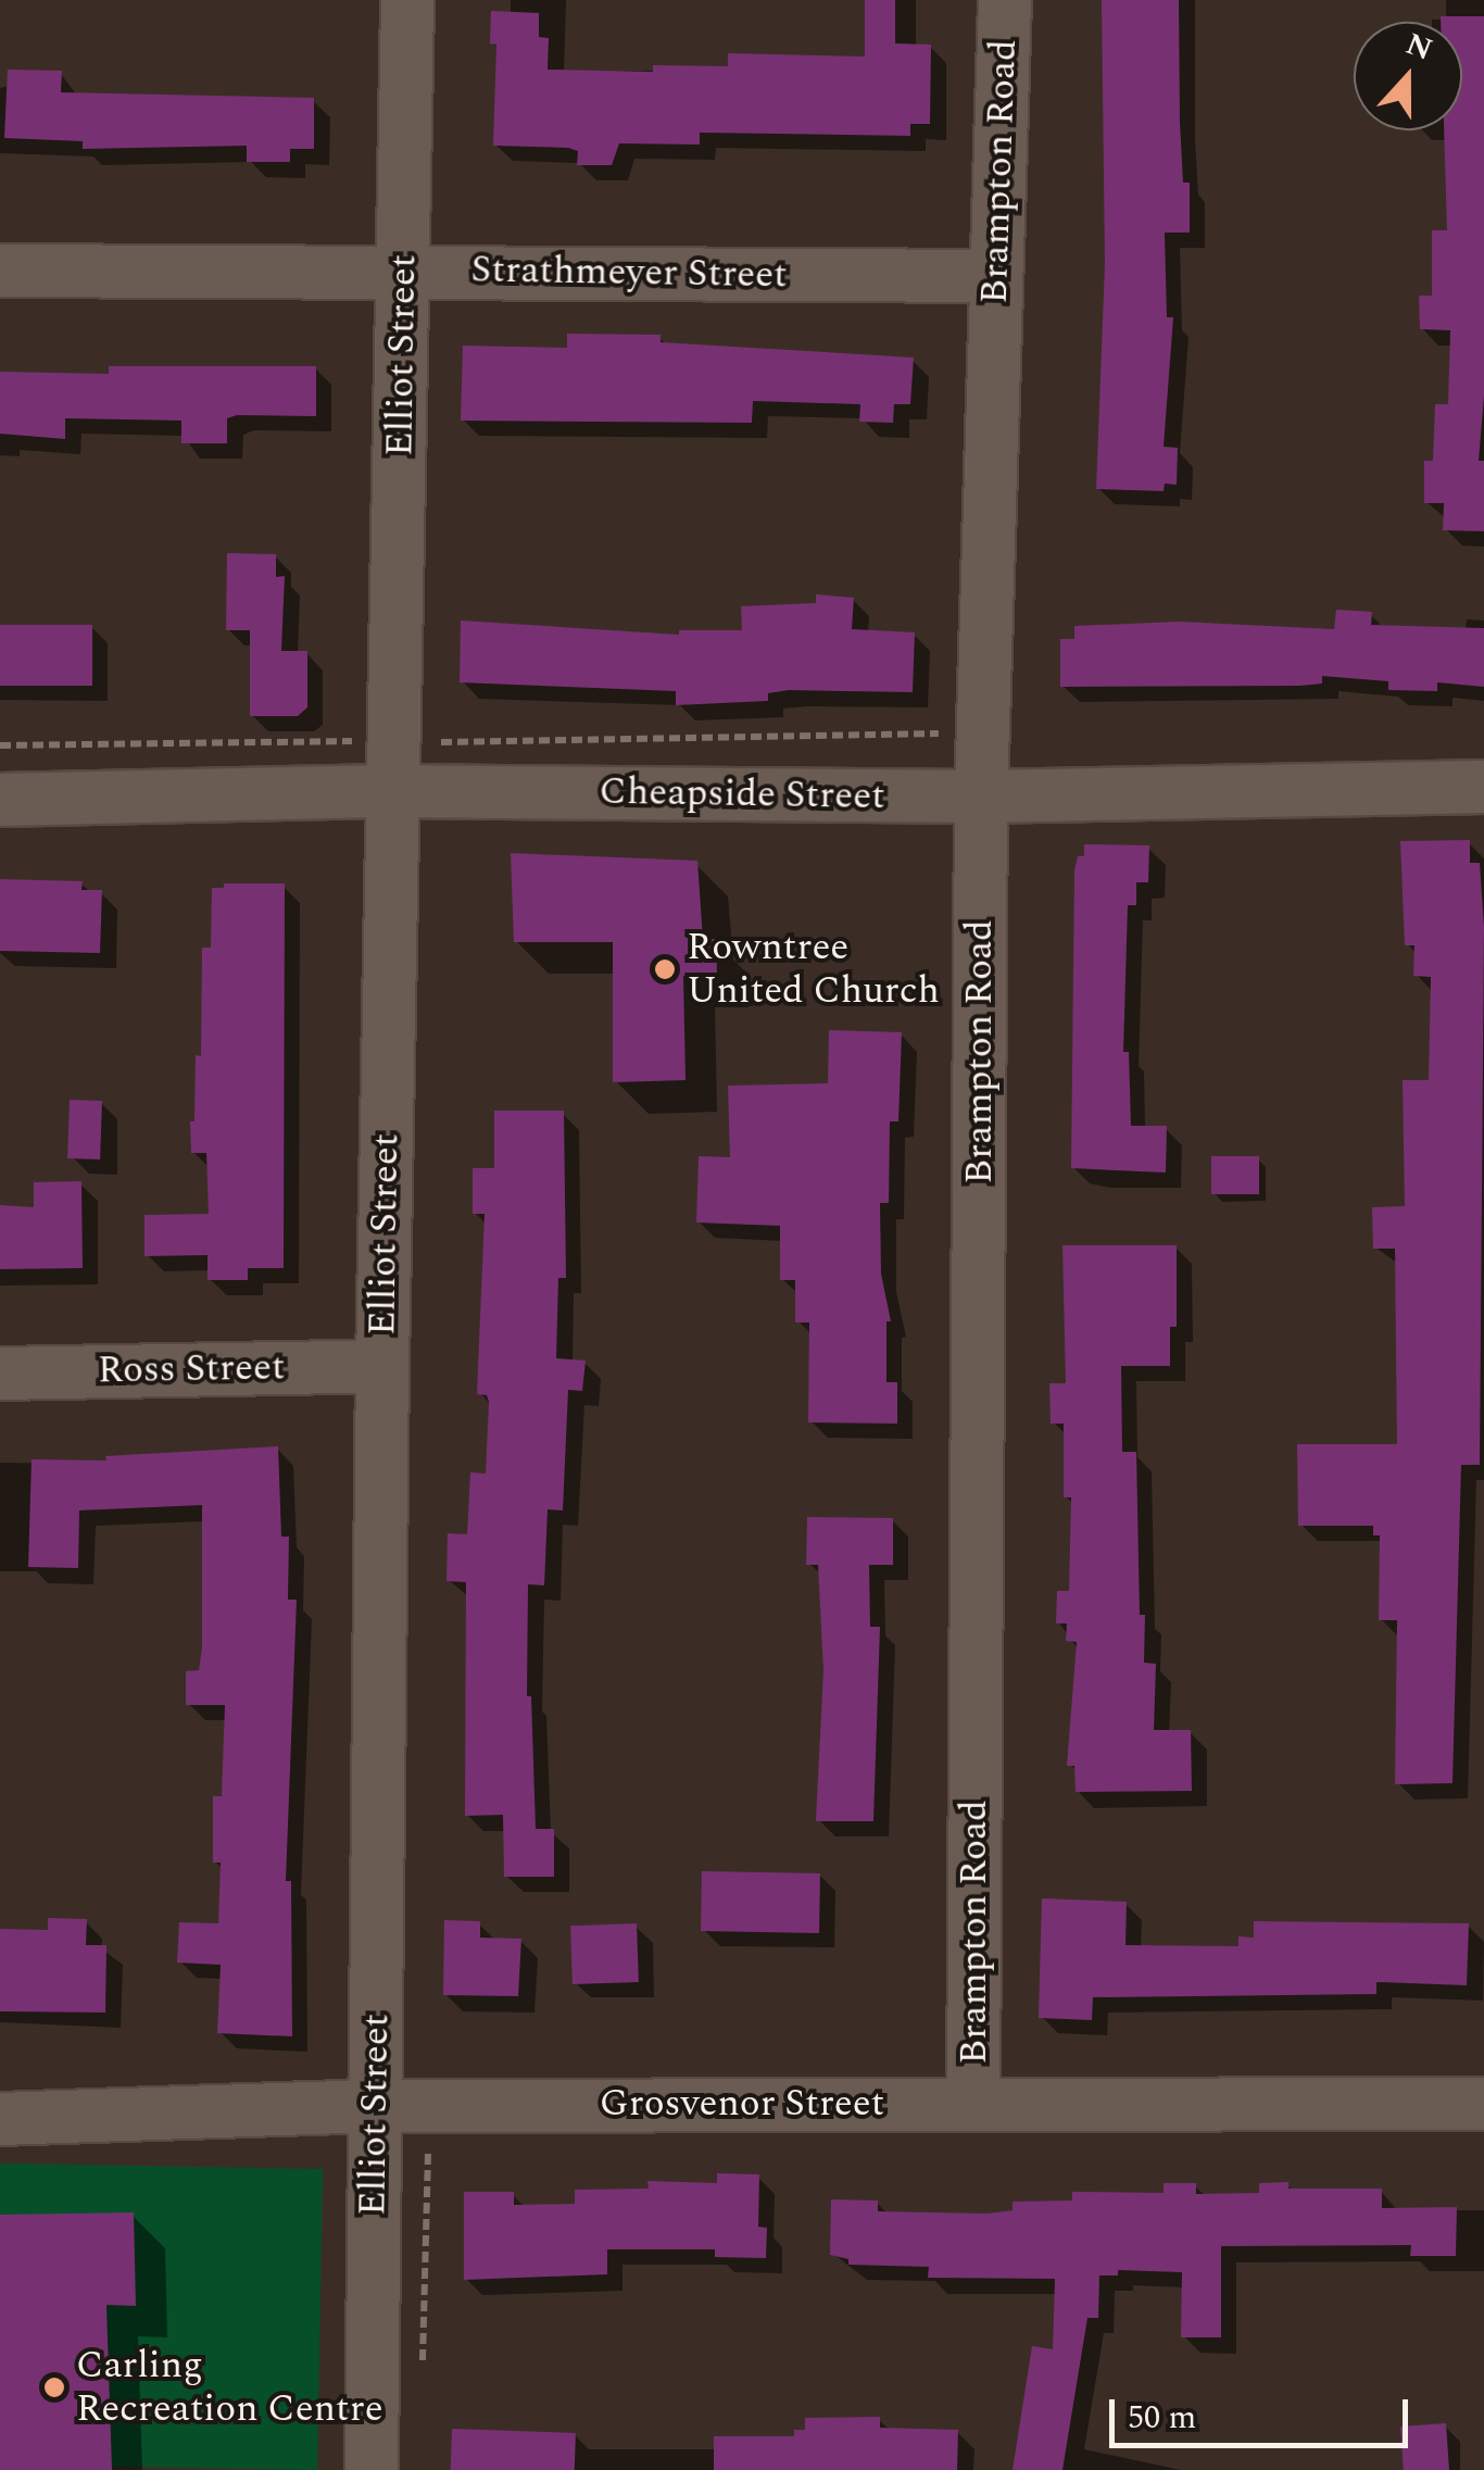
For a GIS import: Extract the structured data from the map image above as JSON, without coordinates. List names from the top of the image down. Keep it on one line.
{"streets":{"street":["Brampton Road","Strathmeyer Street","Elliot Street","Cheapside Street","Ross Street","Grosvenor Street"]},"crossings":[["Brampton Road","Strathmeyer Street"],["Brampton Road","Cheapside Street"],["Brampton Road","Grosvenor Street"],["Strathmeyer Street","Elliot Street"],["Elliot Street","Cheapside Street"],["Elliot Street","Ross Street"],["Elliot Street","Grosvenor Street"]],"places":["Rowntree United Church","Carling Recreation Centre"],"scale_bar":"50 m","north":"top"}
